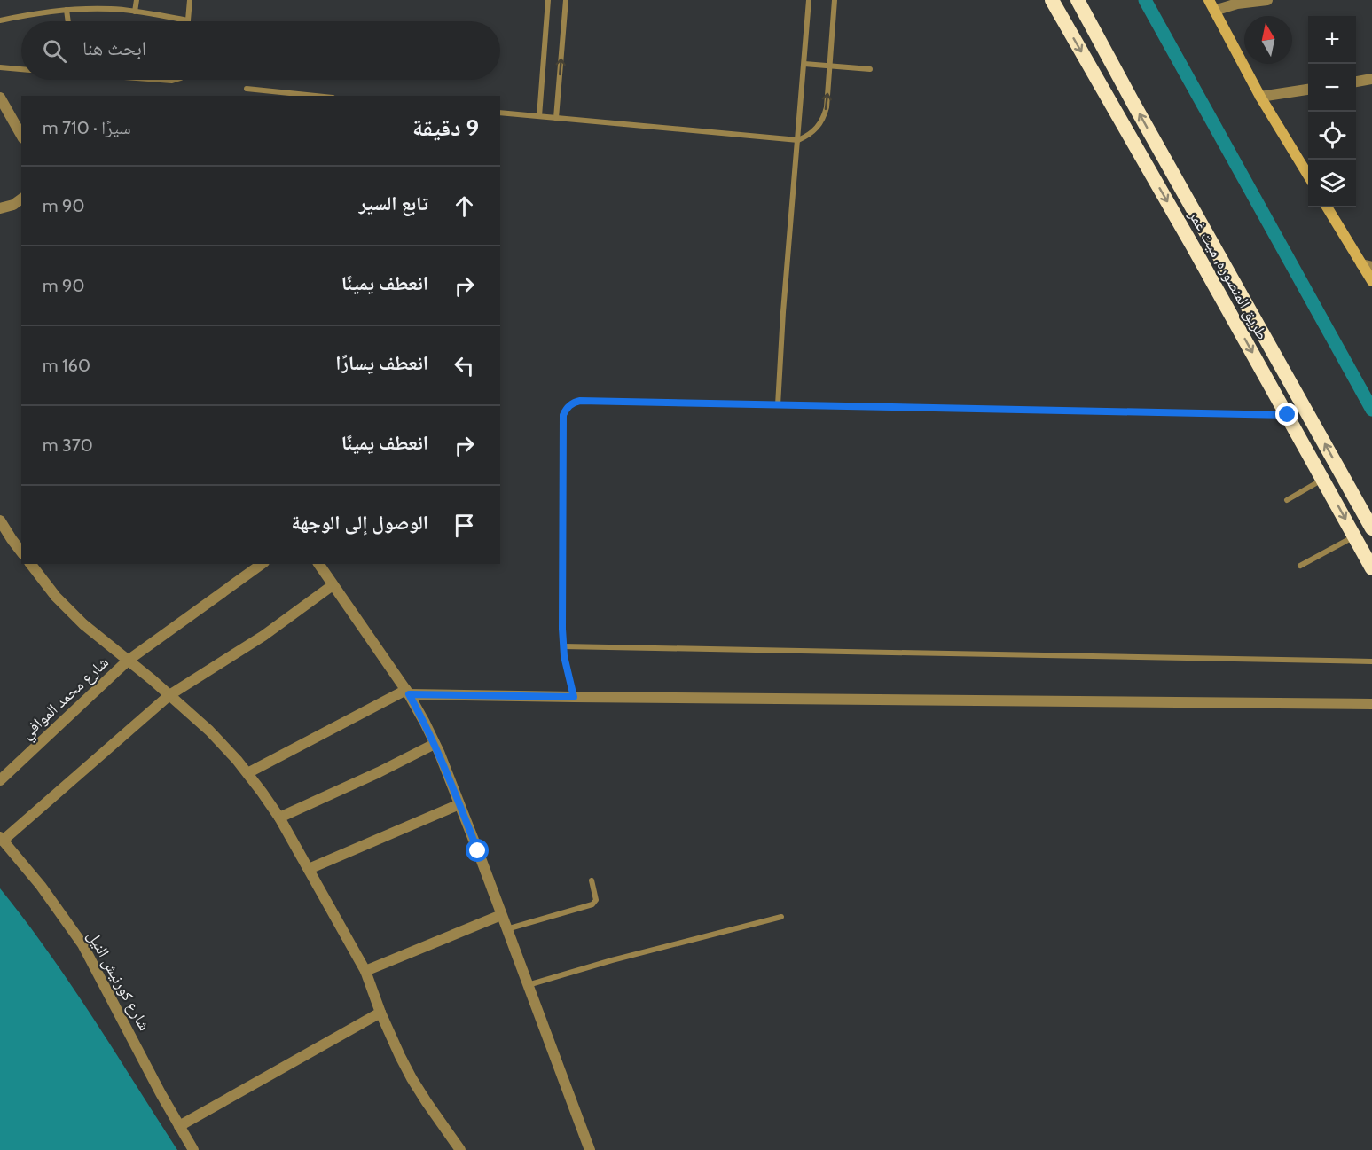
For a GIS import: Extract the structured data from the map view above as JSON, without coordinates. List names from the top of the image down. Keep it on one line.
{"streets":{"highway":["طريق المنصوره, ميت غمر"],"street":["شارع محمد الموافي","شارع كورنيش النيل"]},"north":"top","page":{"map_buttons":["+","−"],"search":"ابحث هنا","heading":["9 دقيقة","سيرًا · 710 m"],"list":[["تابع السير","90 m"],["انعطف يمينًا","90 m"],["انعطف يسارًا","160 m"],["انعطف يمينًا","370 m"],"الوصول إلى الوجهة"]}}
